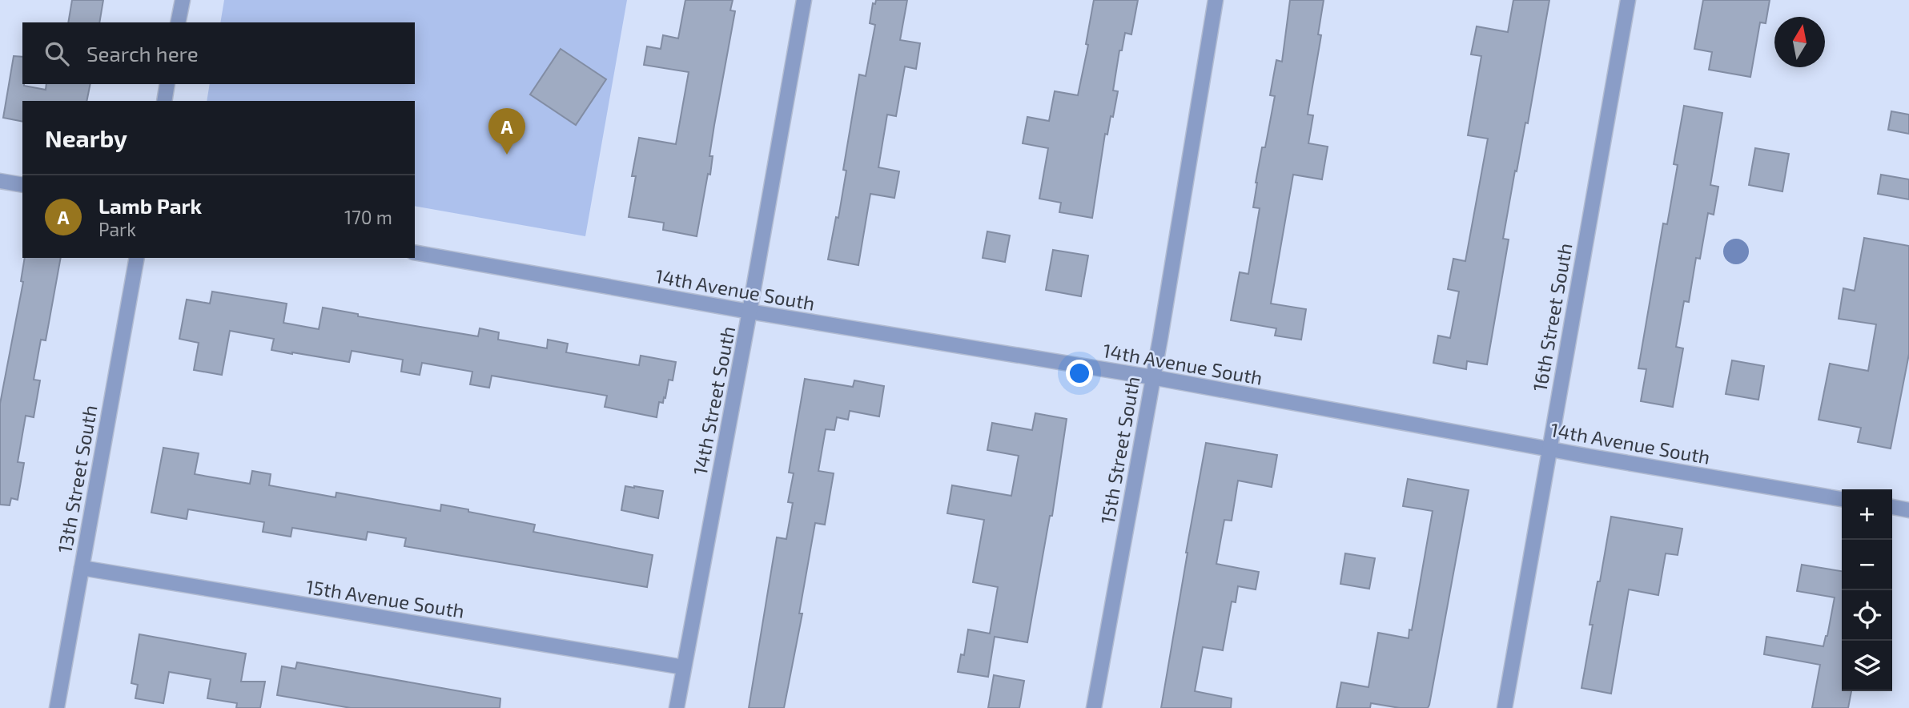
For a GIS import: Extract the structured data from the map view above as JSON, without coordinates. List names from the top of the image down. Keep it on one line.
{"streets":{"street":["14th Avenue South","16th Street South","14th Street South","15th Street South","13th Street South","15th Avenue South"]},"crossings":[["14th Avenue South","16th Street South"],["14th Avenue South","14th Street South"],["14th Avenue South","15th Street South"],["14th Street South","15th Avenue South"],["13th Street South","15th Avenue South"]],"north":"top","page":{"search":"Search here","heading":"Nearby","pins":"A","list":[{"mark":"A","name":"Lamb Park","note":"Park","value":"170 m"}],"map_buttons":["+","−"]}}
